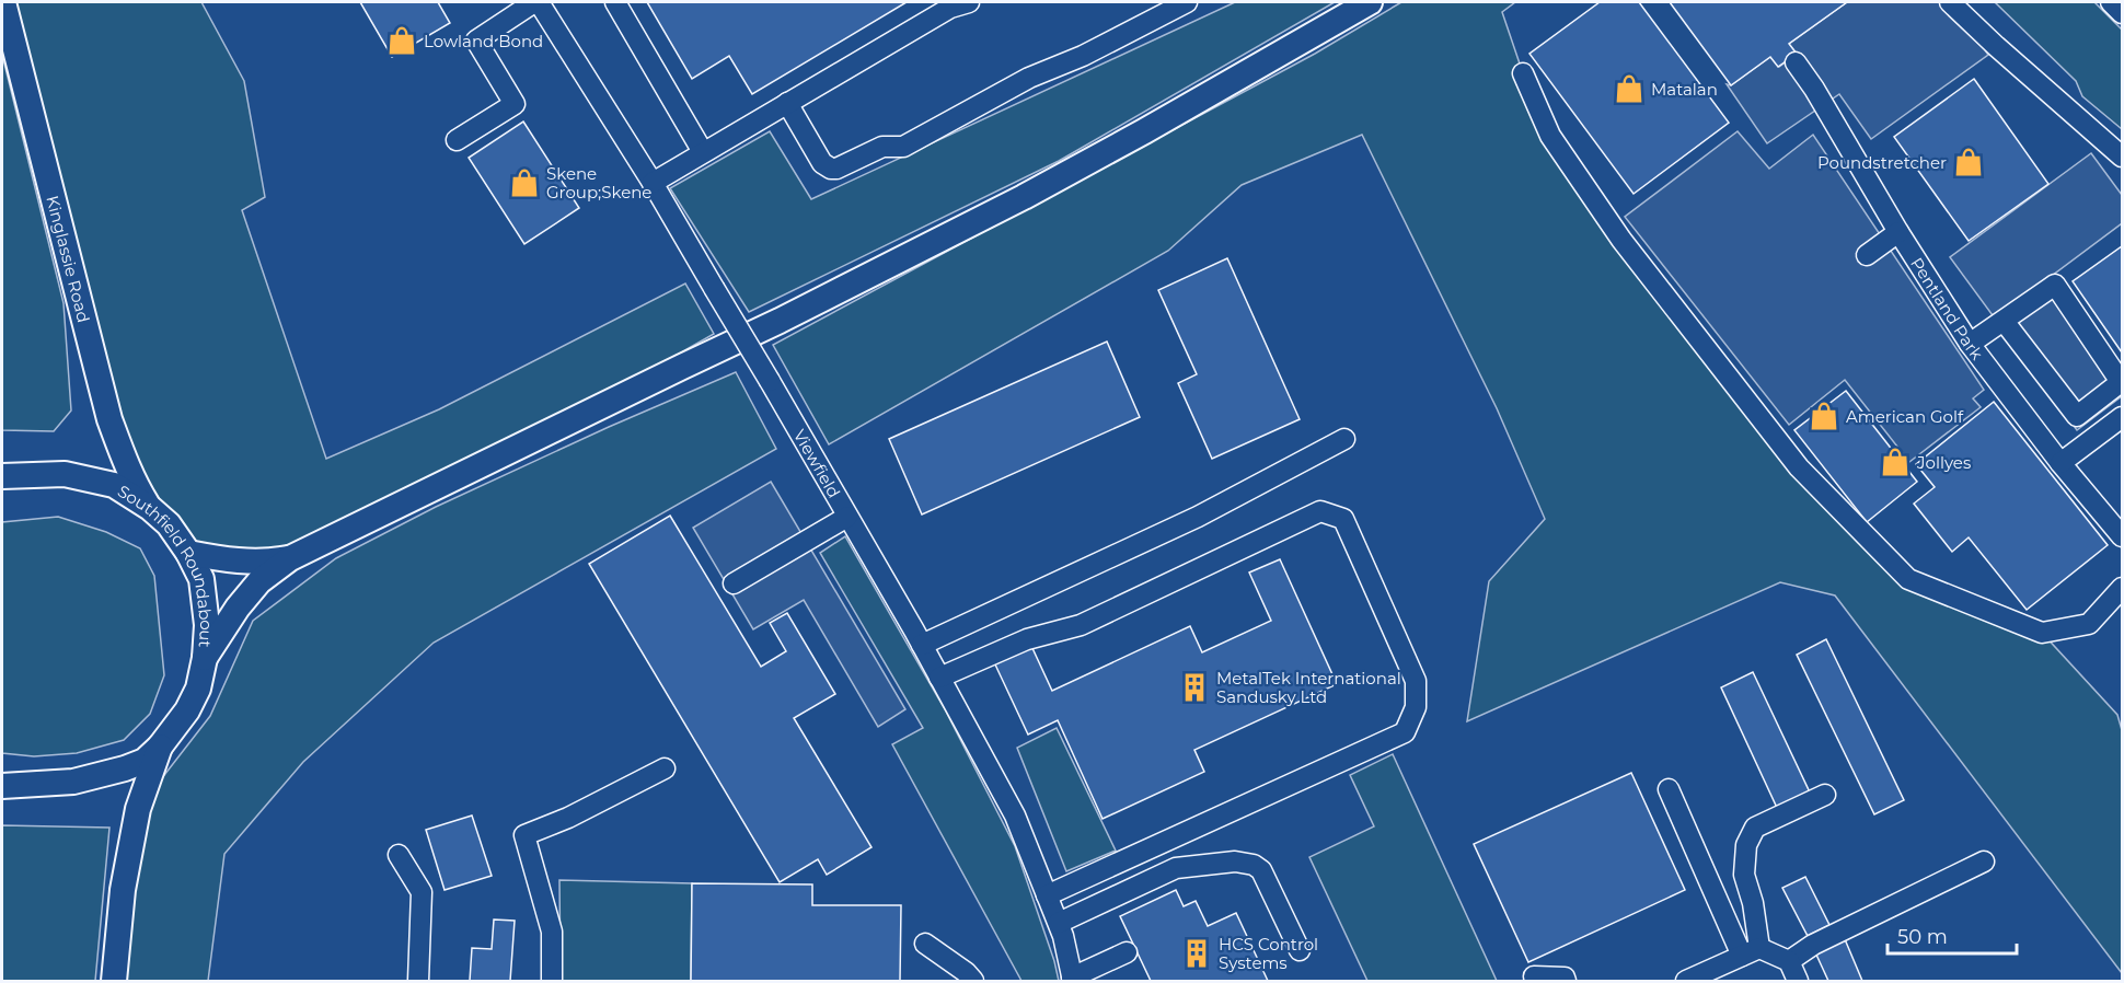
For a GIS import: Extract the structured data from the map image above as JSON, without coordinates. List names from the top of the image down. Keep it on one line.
{"streets":{"main road":["Kinglassie Road","Southfield Roundabout"],"street":["Pentland Park","Viewfield"]},"crossings":[["Kinglassie Road","Southfield Roundabout"]],"places":{"shop":["Lowland Bond","Matalan","Poundstretcher","Skene Group;Skene","American Golf","Jollyes"],"building":["MetalTek International Sandusky Ltd","HCS Control Systems"]},"scale_bar":"50 m"}
